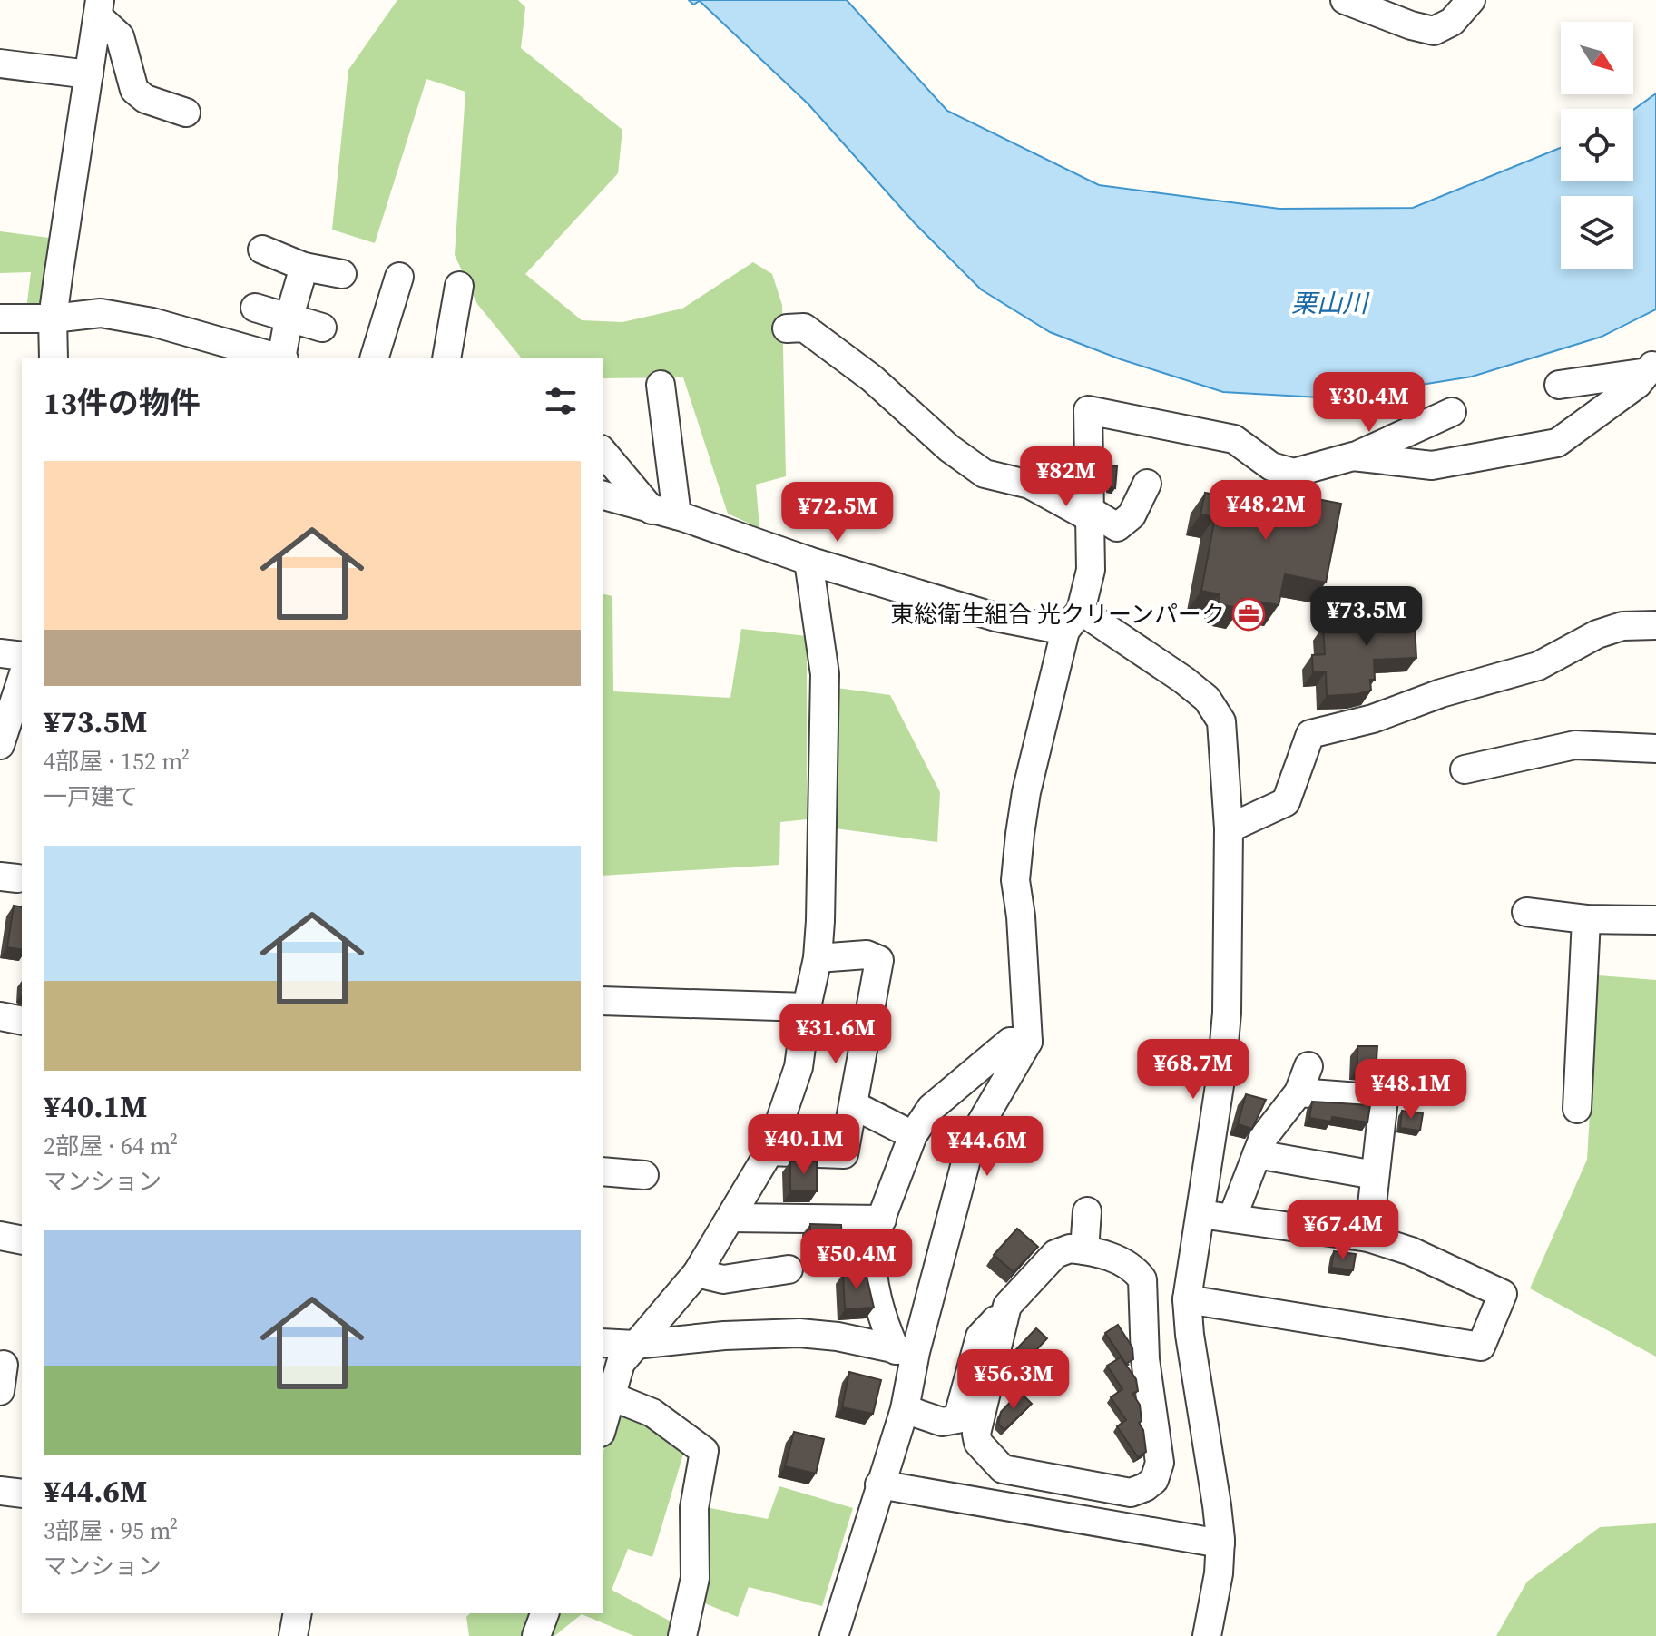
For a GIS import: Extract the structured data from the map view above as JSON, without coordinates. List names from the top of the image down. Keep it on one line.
{"water":["栗山川"],"places":{"office":["東総衛生組合 光クリーンパーク"]},"north":"bottom right","page":{"heading":"13件の物件","price":["¥30.4M","¥82M","¥48.2M","¥72.5M","¥73.5M","¥31.6M","¥68.7M","¥48.1M","¥40.1M","¥44.6M","¥67.4M","¥50.4M","¥56.3M"],"list":[{"name":"¥73.5M","note":"4部屋 · 152 m² · 一戸建て"},{"name":"¥40.1M","note":"2部屋 · 64 m² · マンション"},{"name":"¥44.6M","note":"3部屋 · 95 m² · マンション"}]}}
